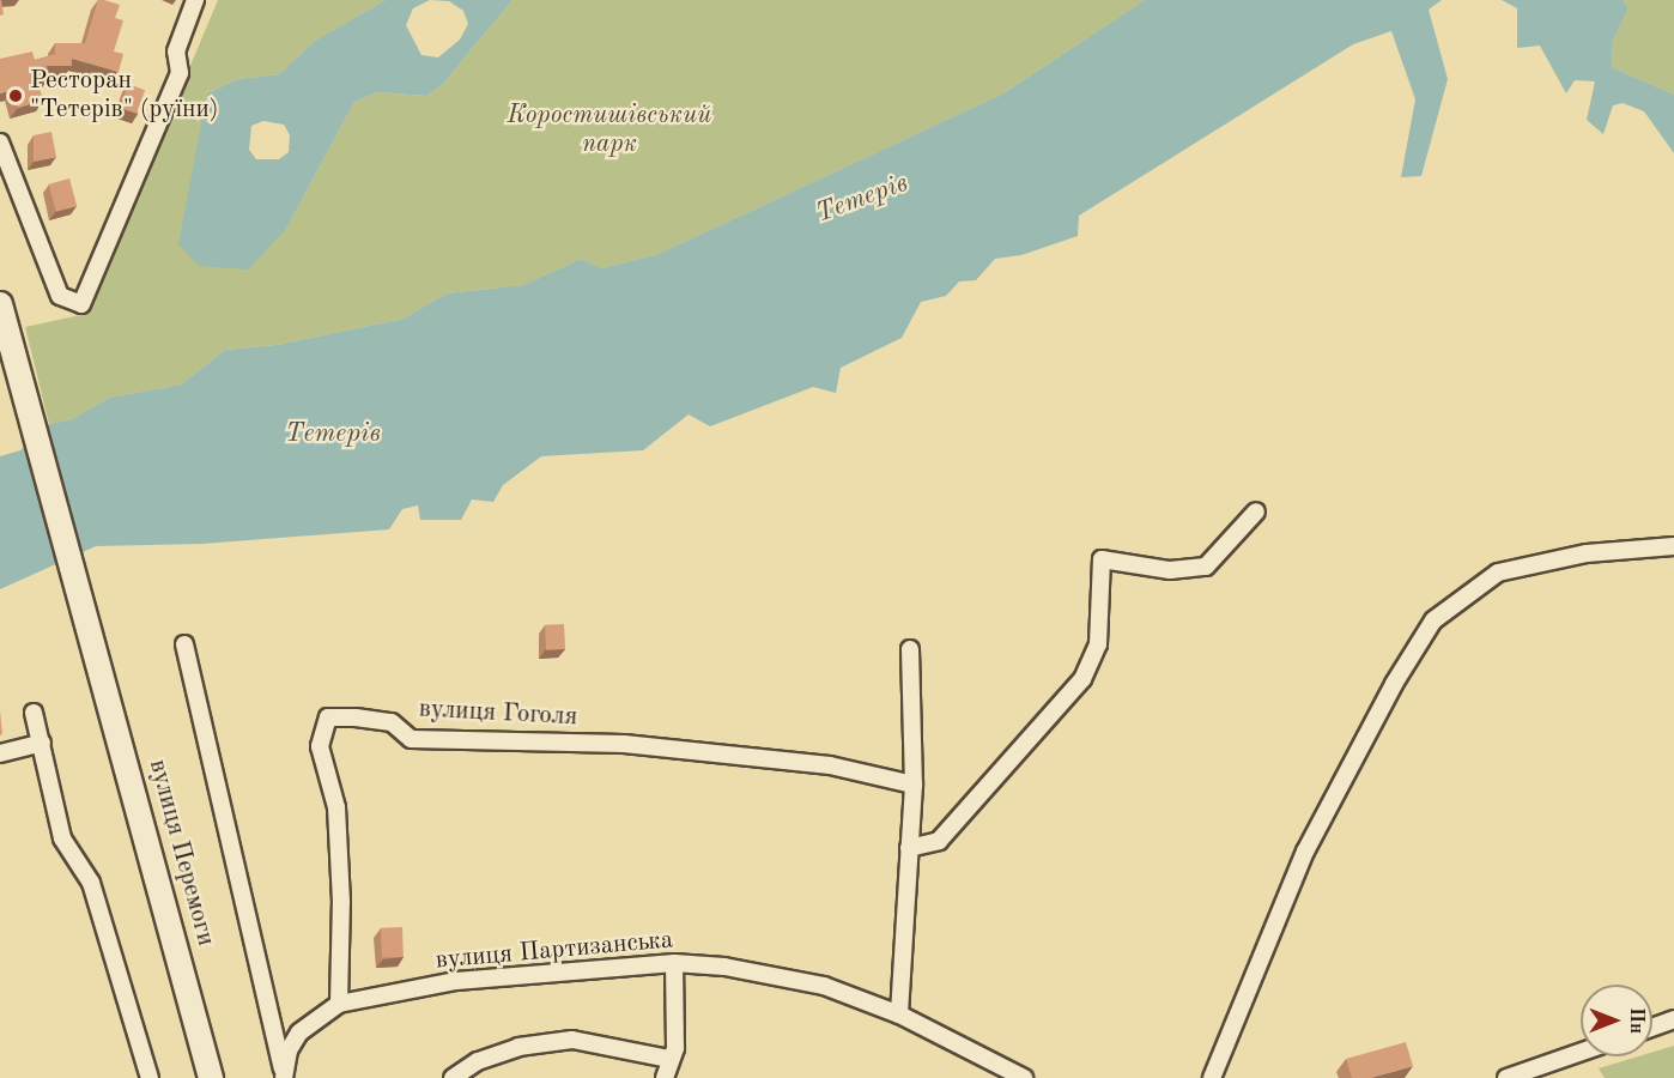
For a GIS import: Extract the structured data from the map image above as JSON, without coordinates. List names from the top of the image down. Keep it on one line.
{"streets":{"main road":["вулиця Перемоги"],"street":["вулиця Гоголя","вулиця Партизанська"]},"crossings":[["вулиця Гоголя","вулиця Партизанська"],["вулиця Перемоги","вулиця Партизанська"]],"water":["Тетерів"],"parks":["Коростишівський парк"],"places":["Ресторан \"Тетерів\" (руїни)"],"north":"right"}
